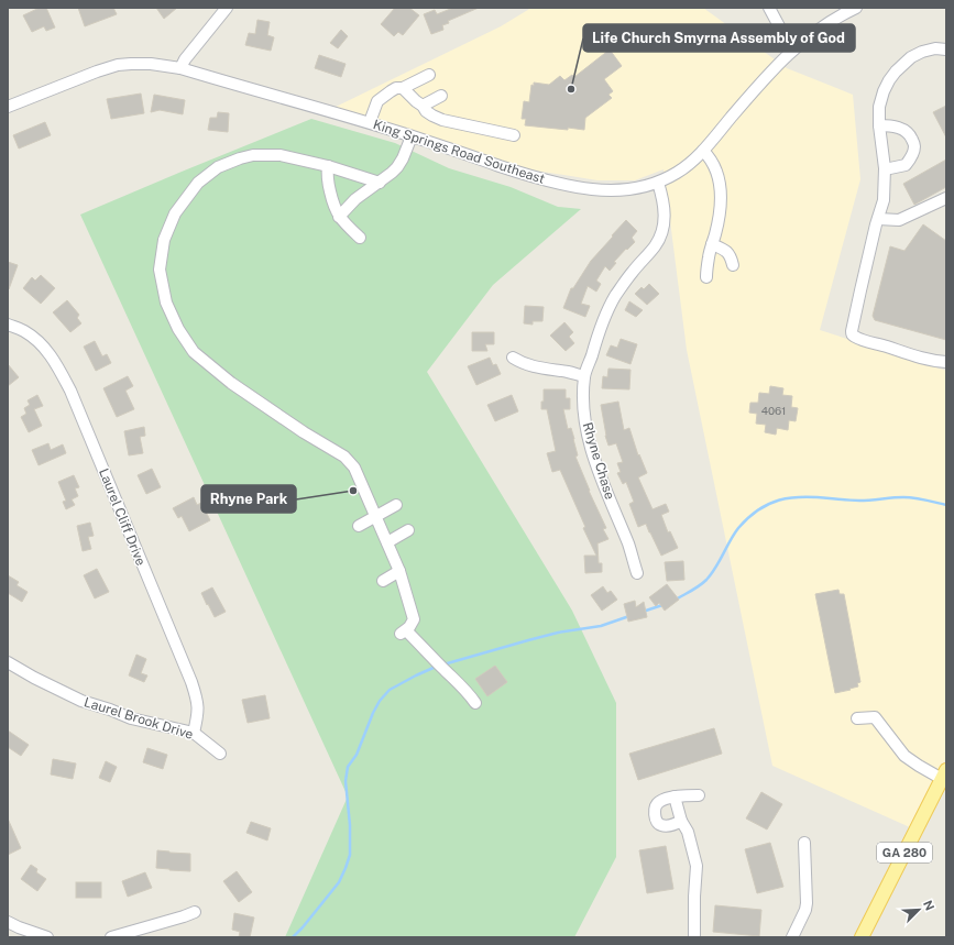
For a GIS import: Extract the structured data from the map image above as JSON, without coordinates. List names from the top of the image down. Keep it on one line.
{"streets":{"main road":["GA 280"],"street":["King Springs Road Southeast","Rhyne Chase","Laurel Cliff Drive","Laurel Brook Drive"]},"crossings":[["King Springs Road Southeast","Rhyne Chase"],["Laurel Cliff Drive","Laurel Brook Drive"]],"places":["Life Church Smyrna Assembly of God","Rhyne Park"],"house_numbers":["4061"],"north":"top right"}
